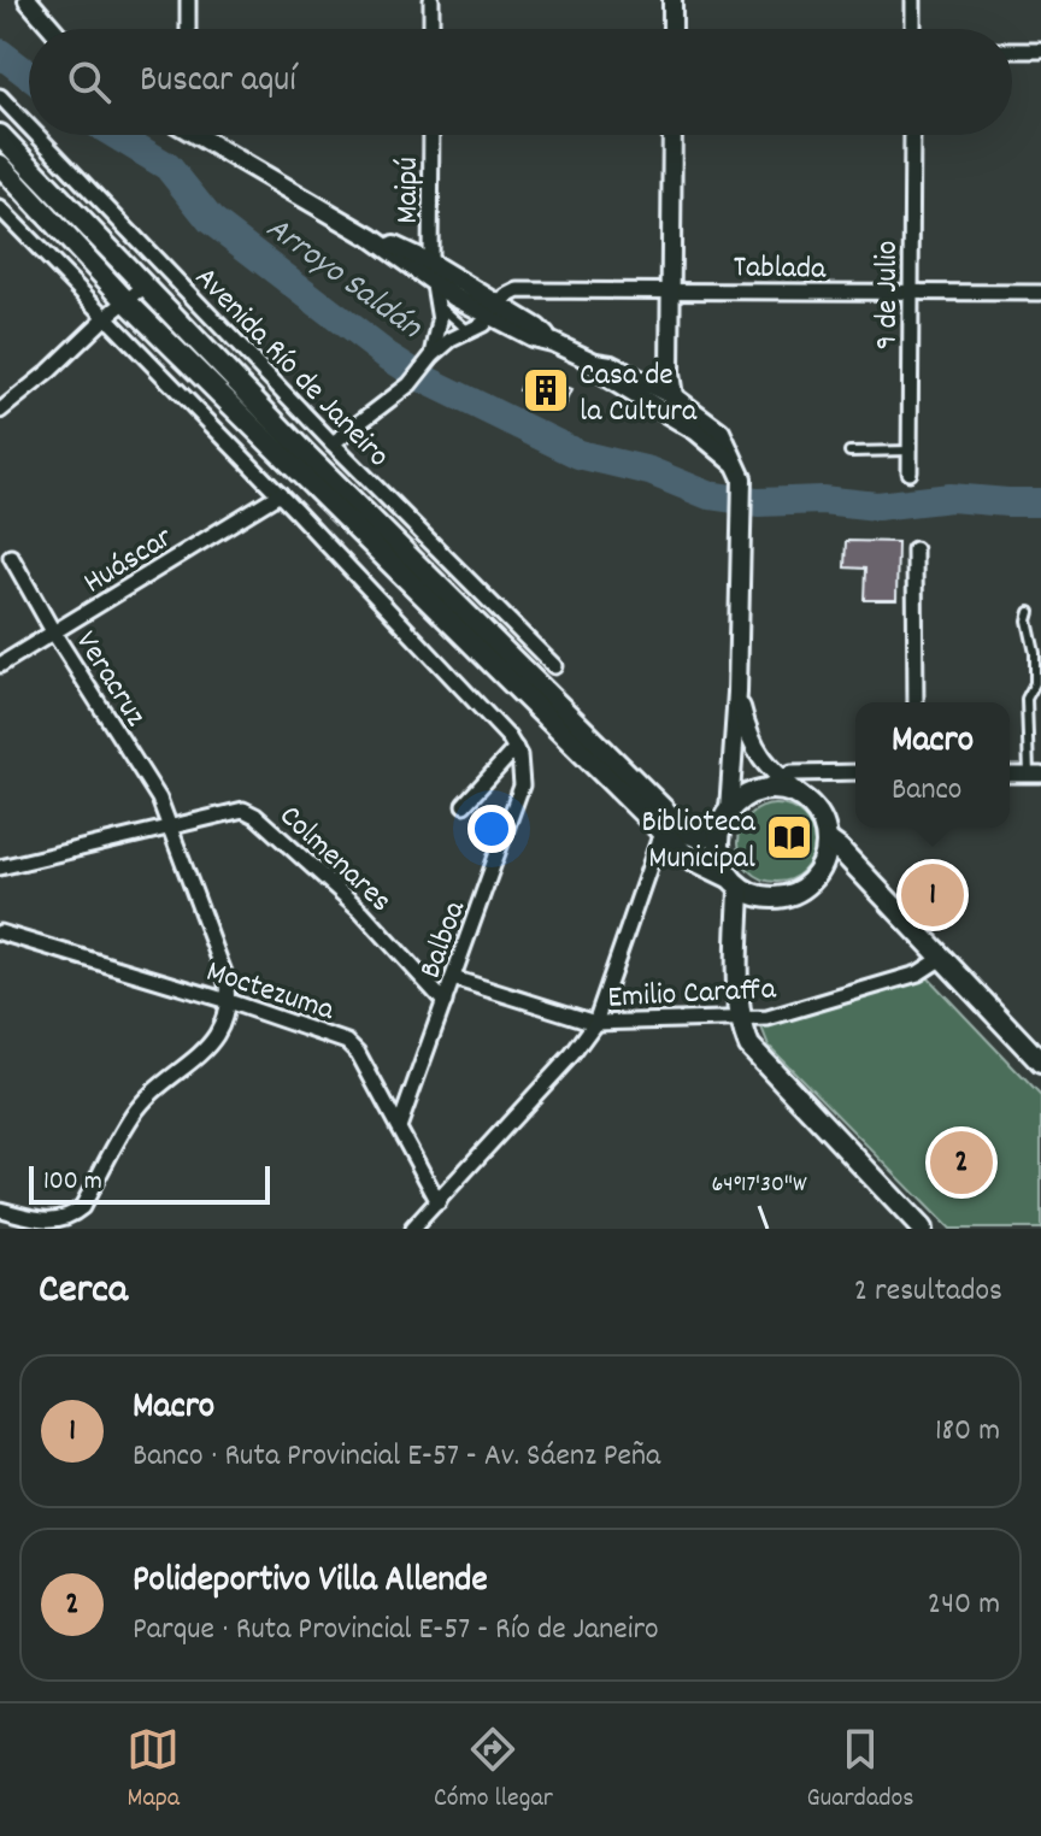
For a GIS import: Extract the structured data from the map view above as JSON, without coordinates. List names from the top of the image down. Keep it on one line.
{"streets":{"street":["Maipú","Tablada","9 de Julio","Avenida Río de Janeiro","Huáscar","Veracruz","Colmenares","Balboa","Moctezuma","Emilio Caraffa"]},"crossings":[["Tablada","9 de Julio"],["Huáscar","Veracruz"],["Veracruz","Colmenares"],["Veracruz","Moctezuma"],["Colmenares","Balboa"],["Balboa","Moctezuma"],["Moctezuma","Emilio Caraffa"]],"water":["Arroyo Saldán"],"places":{"building":["Casa de la Cultura"],"library":["Biblioteca Municipal"]},"scale_bar":"100 m","page":{"search":"Buscar aquí","popup":["Macro","Banco"],"pins":["1","2"],"scale":"100 m","heading":["Cerca","2 resultados"],"list":[{"mark":"1","name":"Macro","note":"Banco · Ruta Provincial E-57 - Av. Sáenz Peña","value":"180 m"},{"mark":"2","name":"Polideportivo Villa Allende","note":"Parque · Ruta Provincial E-57 - Río de Janeiro","value":"240 m"}],"nav":["Mapa","Cómo llegar","Guardados"]},"coordinates":["64°17'30\"W"]}
